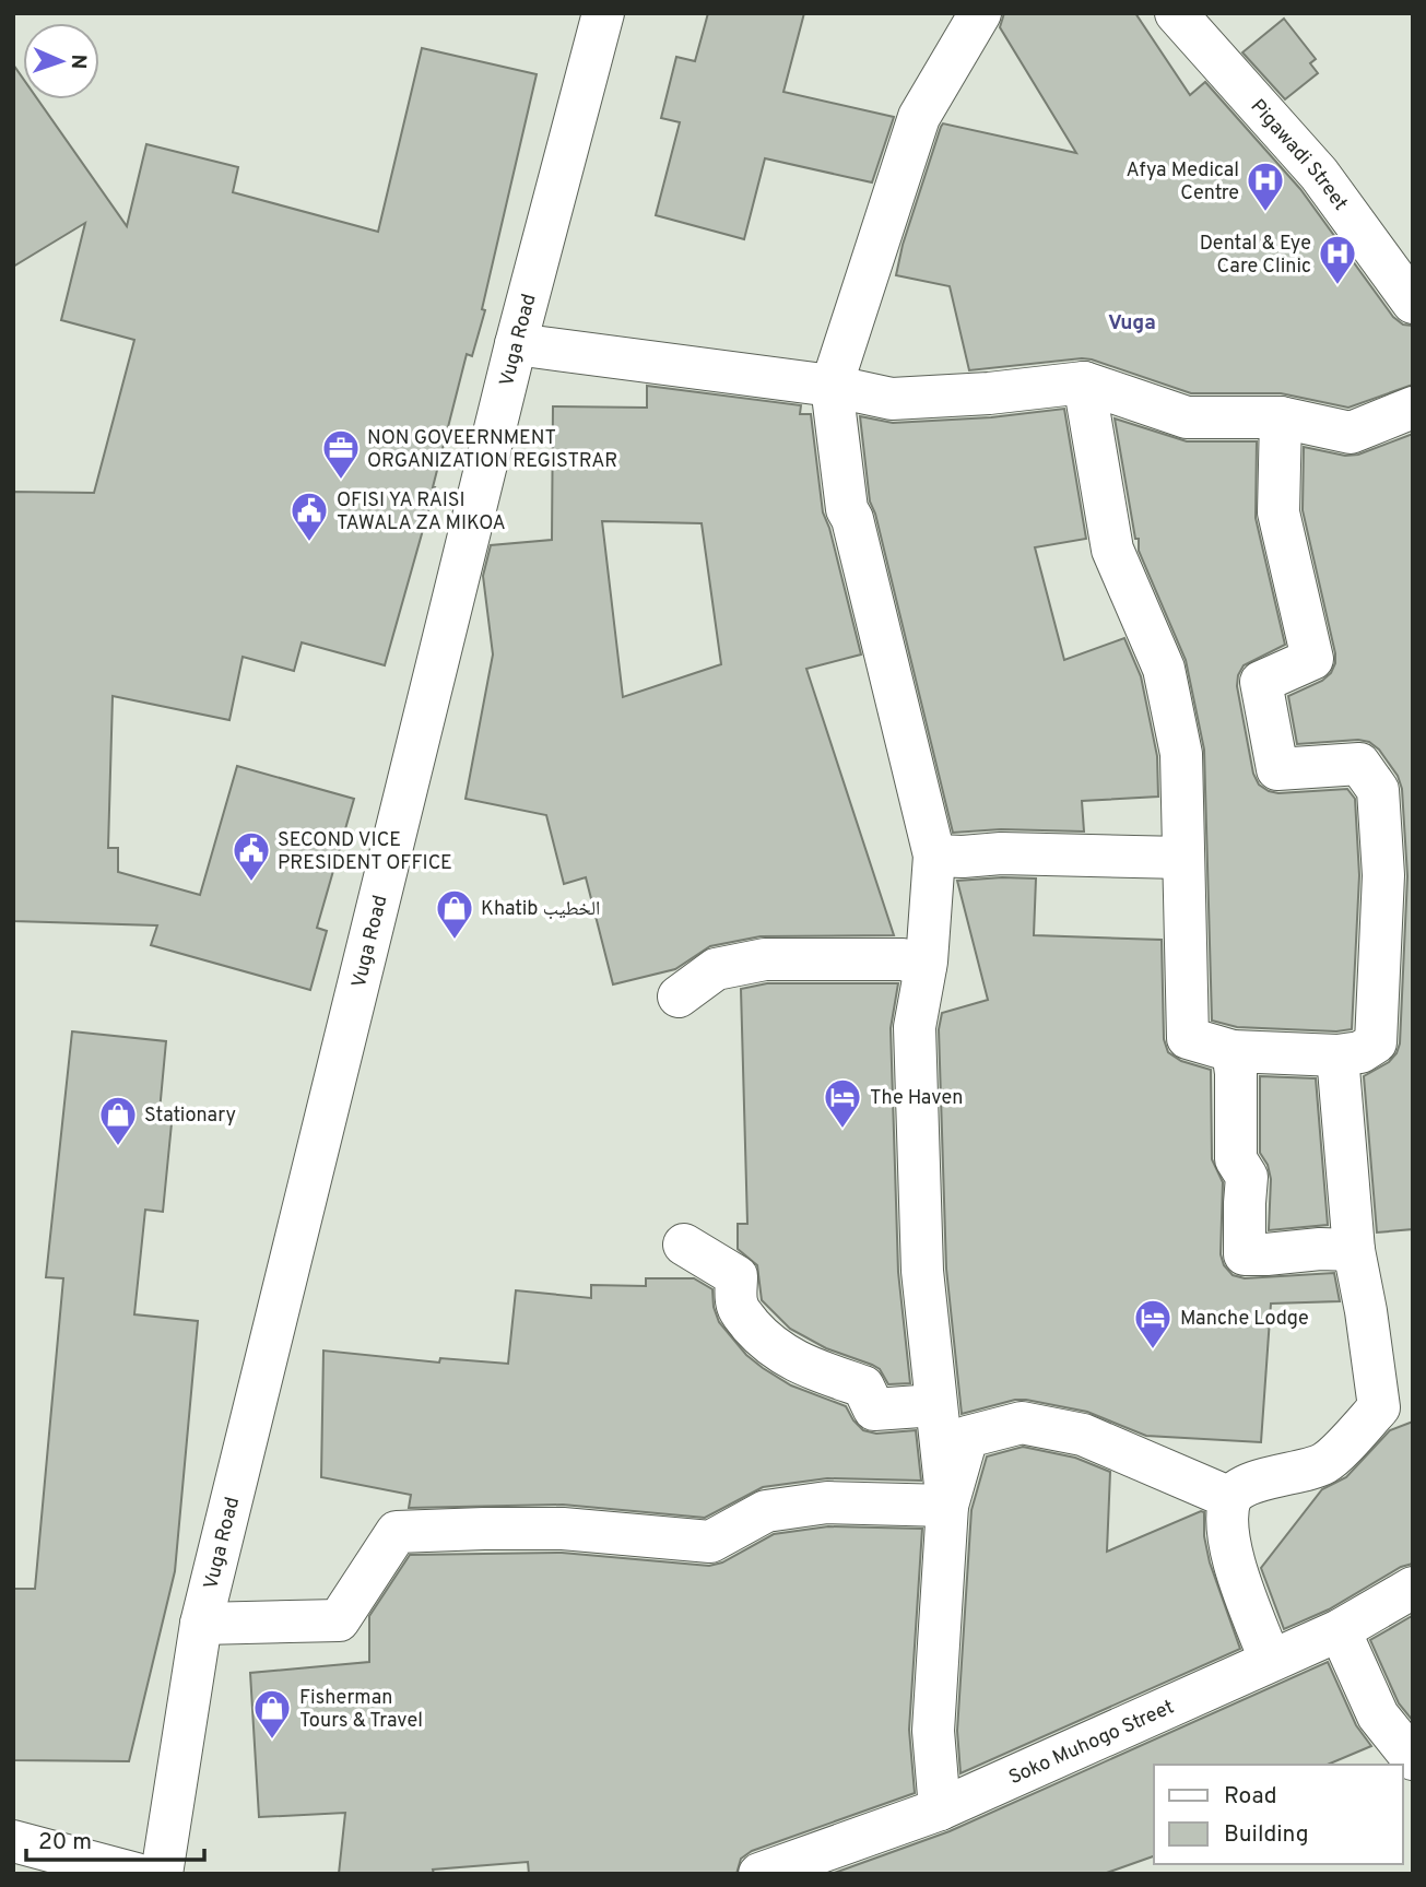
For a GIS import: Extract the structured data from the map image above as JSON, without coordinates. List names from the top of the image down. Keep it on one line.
{"streets":{"street":["Pigawadi Street","Vuga Road","Soko Muhogo Street"]},"districts":["Vuga"],"places":{"hospital":["Afya Medical Centre","Dental & Eye Care Clinic"],"office":["NON GOVEERNMENT ORGANIZATION REGISTRAR"],"public building":["OFISI YA RAISI TAWALA ZA MIKOA","SECOND VICE PRESIDENT OFFICE"],"shop":["Khatib الخطيب","Stationary","Fisherman Tours & Travel"],"hotel":["The Haven","Manche Lodge"]},"legend":["Road","Building"],"scale_bar":"20 m","north":"right"}
